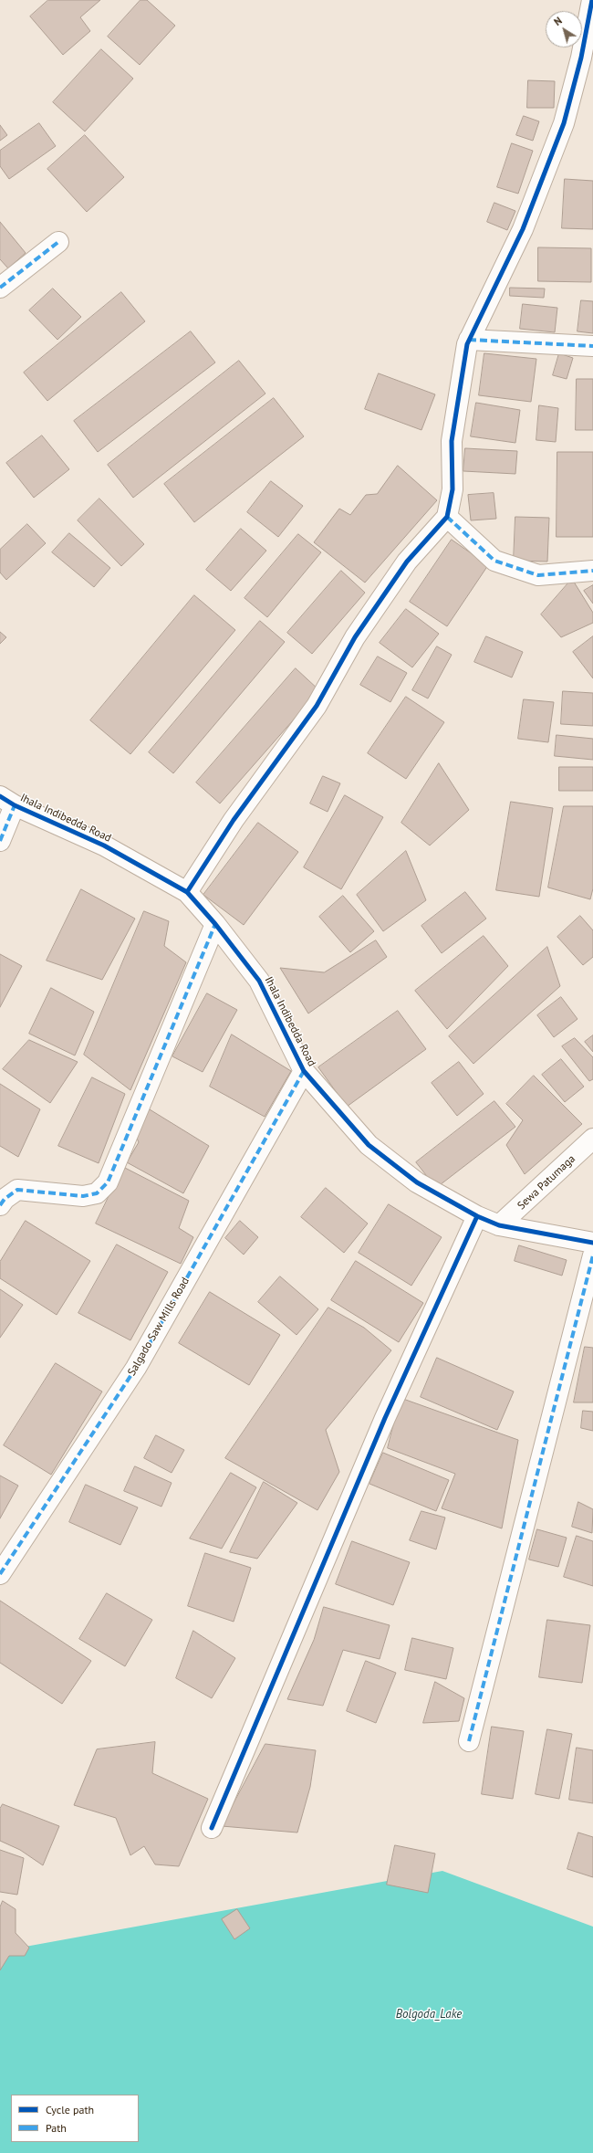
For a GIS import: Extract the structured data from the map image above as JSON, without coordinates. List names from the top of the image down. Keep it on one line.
{"streets":{"street":["Ihala Indibedda Road","Sewa Patumaga","Salgado Saw Mills Road"]},"crossings":[["Ihala Indibedda Road","Sewa Patumaga"],["Ihala Indibedda Road","Salgado Saw Mills Road"]],"water":["Bolgoda_Lake"],"legend":["Cycle path","Path"],"north":"top left"}
